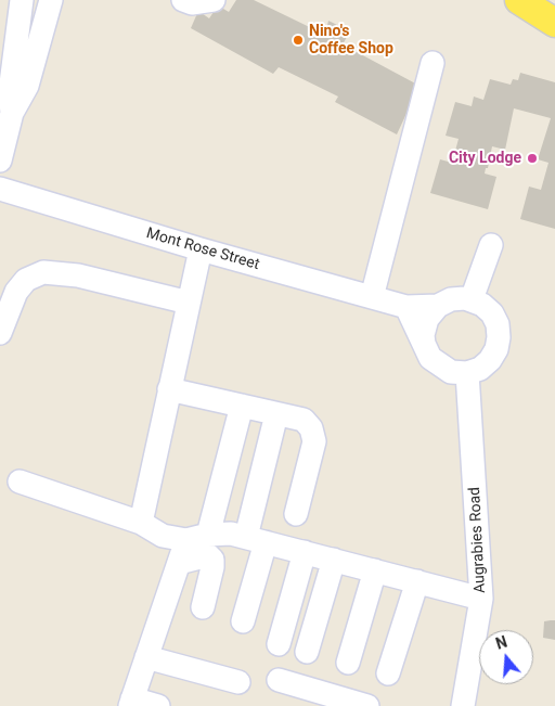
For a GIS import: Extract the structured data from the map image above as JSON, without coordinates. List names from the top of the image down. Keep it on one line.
{"streets":{"street":["Mont Rose Street","Augrabies Road"]},"crossings":[["Mont Rose Street","Augrabies Road"]],"places":["Nino's Coffee Shop","City Lodge"],"north":"top"}
